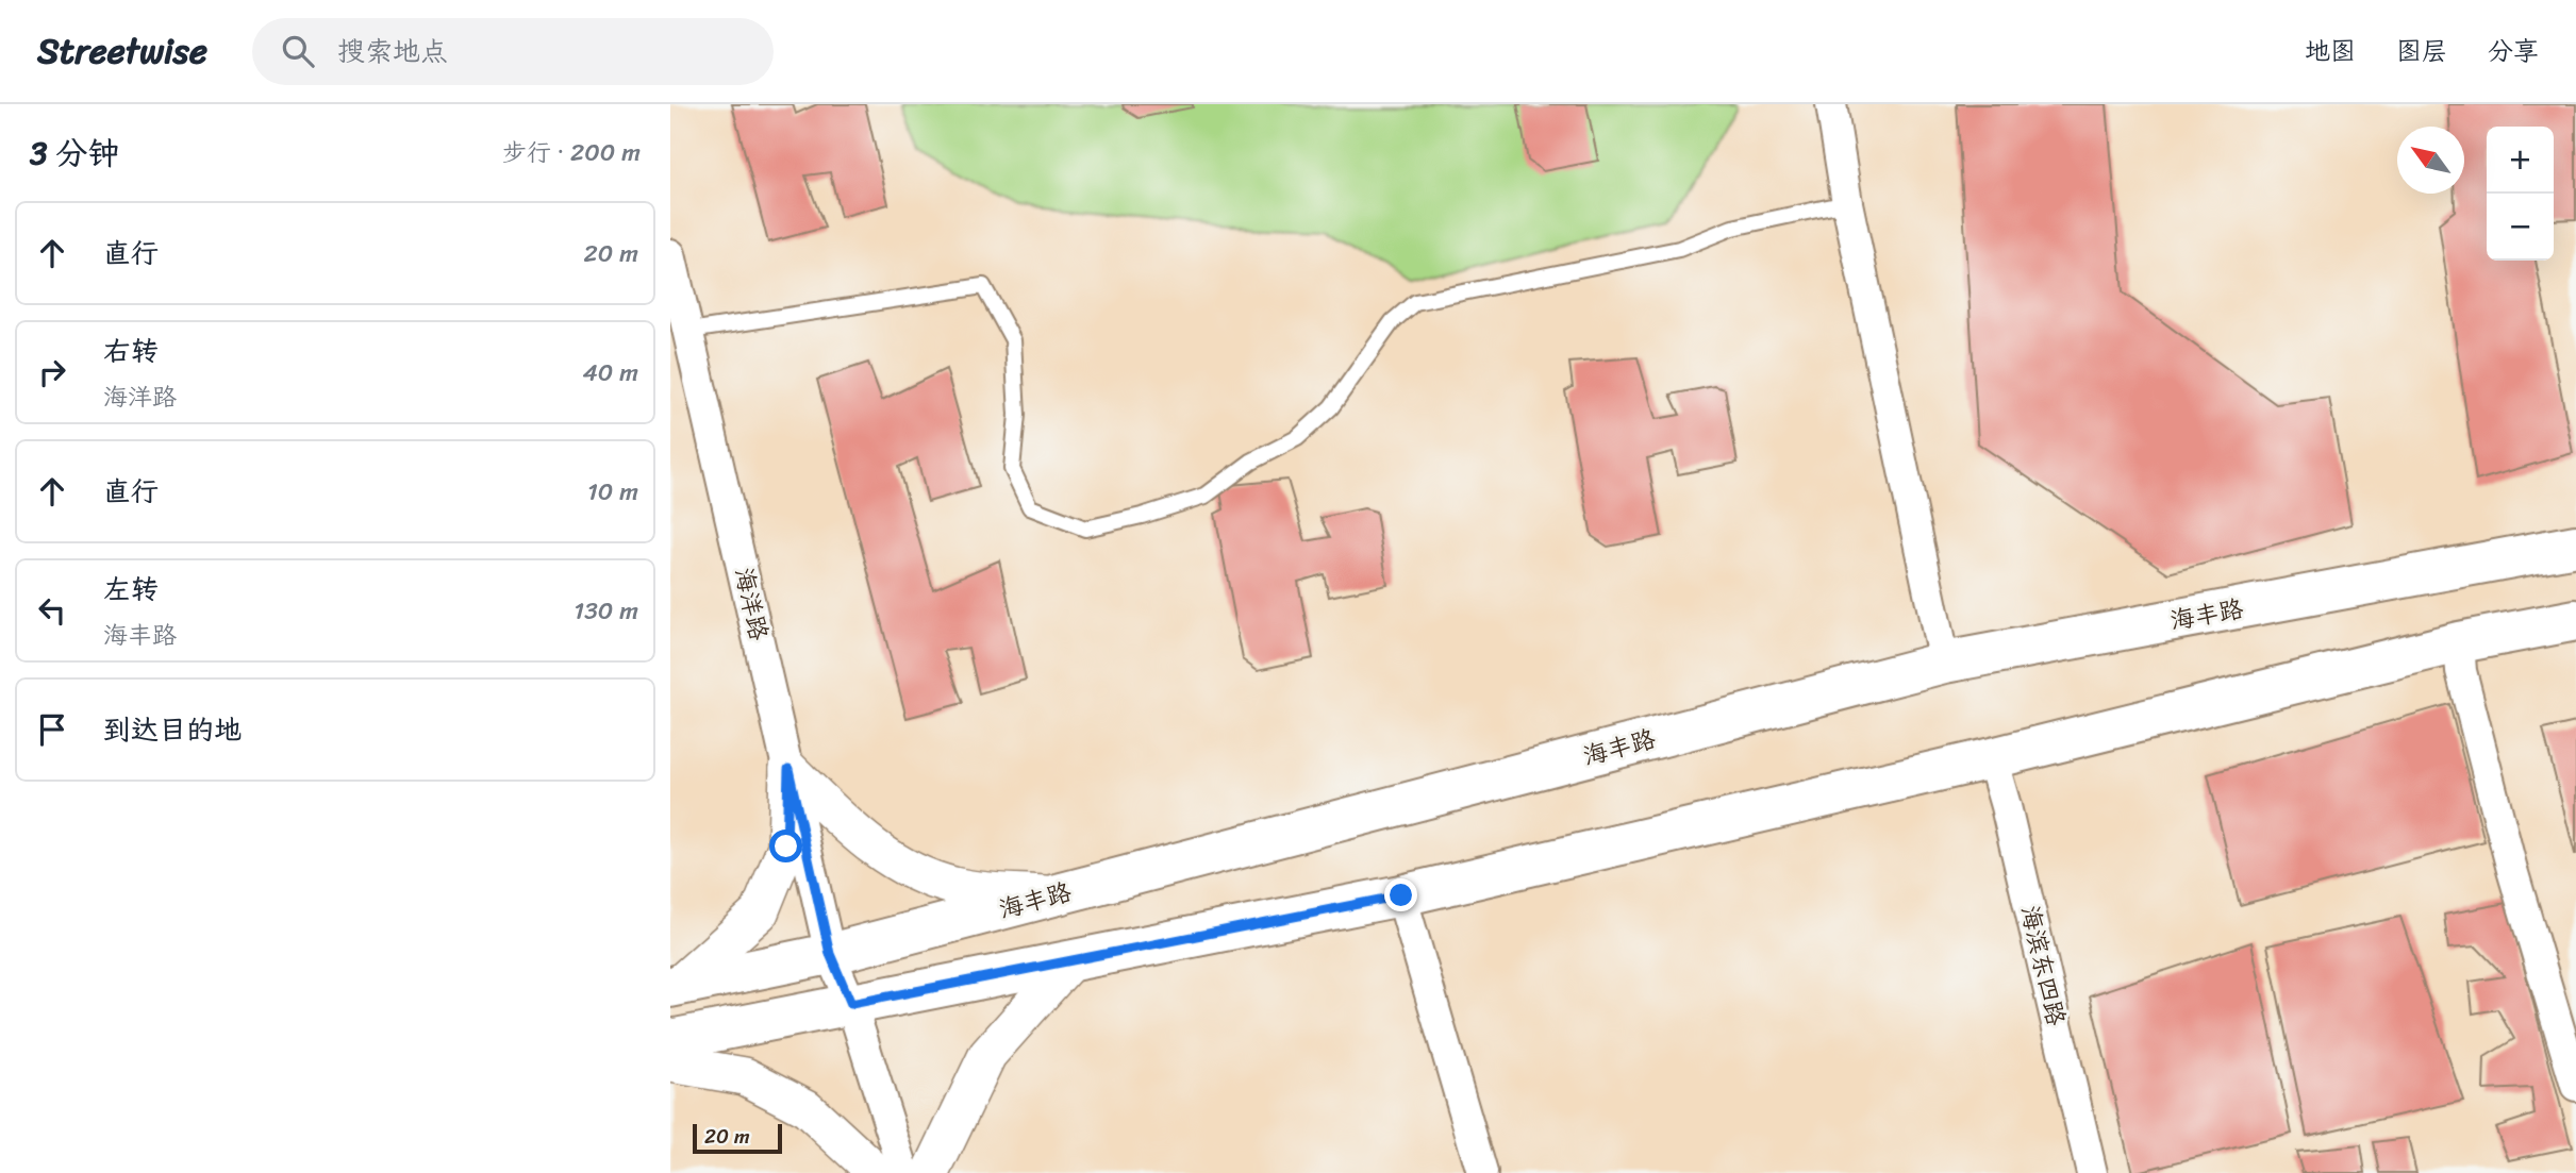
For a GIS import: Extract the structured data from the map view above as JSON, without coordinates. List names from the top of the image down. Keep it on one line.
{"streets":{"main road":["海丰路"],"street":["海洋路","海滨东四路"]},"crossings":[["海洋路","海丰路"]],"scale_bar":"20 m","north":"top left","page":{"header":"Streetwise","search":"搜索地点","nav":["地图","图层","分享"],"heading":["3 分钟","步行 · 200 m"],"map_buttons":["+","−"],"list":[["直行","20 m"],["右转","海洋路","40 m"],["直行","10 m"],["左转","海丰路","130 m"],"到达目的地"],"scale":"20 m"}}
